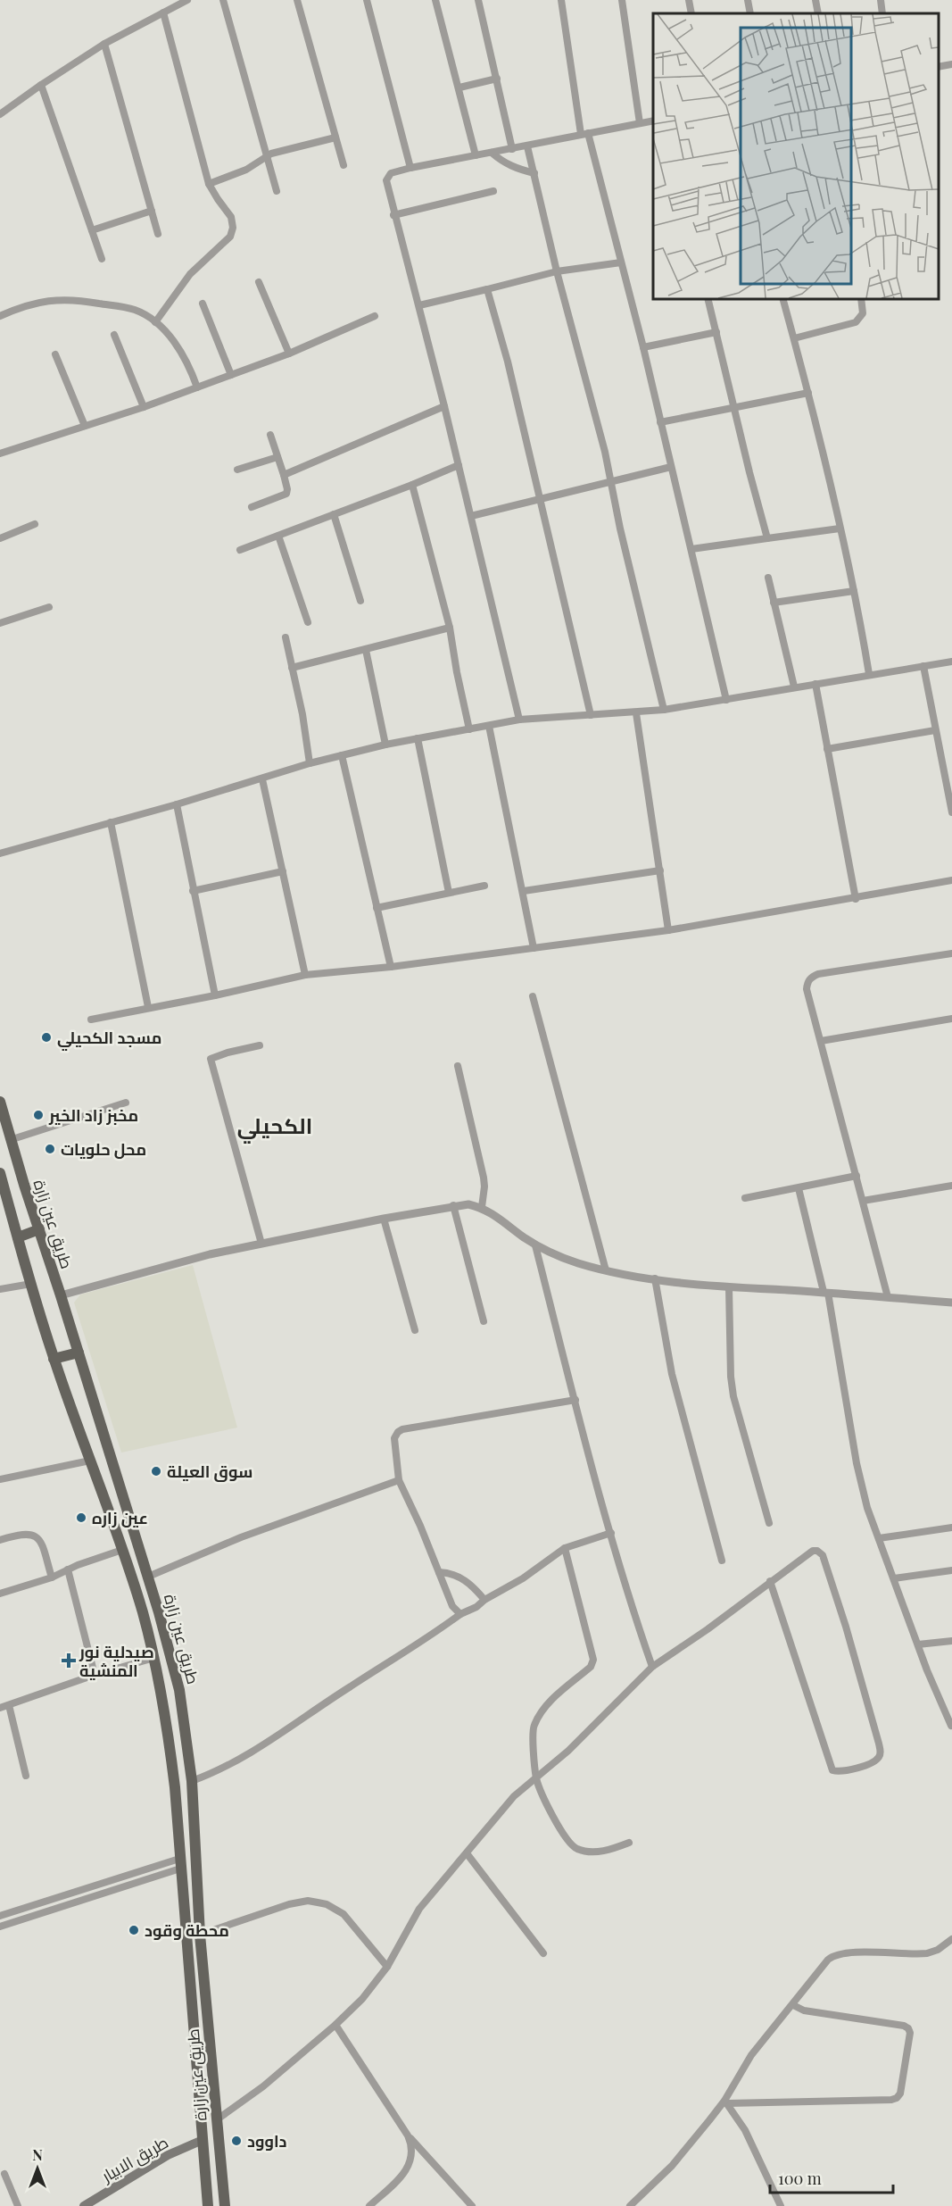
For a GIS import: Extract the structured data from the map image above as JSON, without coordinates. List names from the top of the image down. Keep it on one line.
{"streets":{"main road":["طريق عين زارة","طريق الابيار"]},"crossings":[["طريق عين زارة","طريق الابيار"]],"districts":["الكحيلي"],"places":{"other":["مسجد الكحيلي","مخبز زاد الخير","محل حلويات","سوق العيلة","عين زاره","محطة وقود","داوود"],"health":["صيدلية نور المنشية"]},"scale_bar":"100 m","north":"top"}
